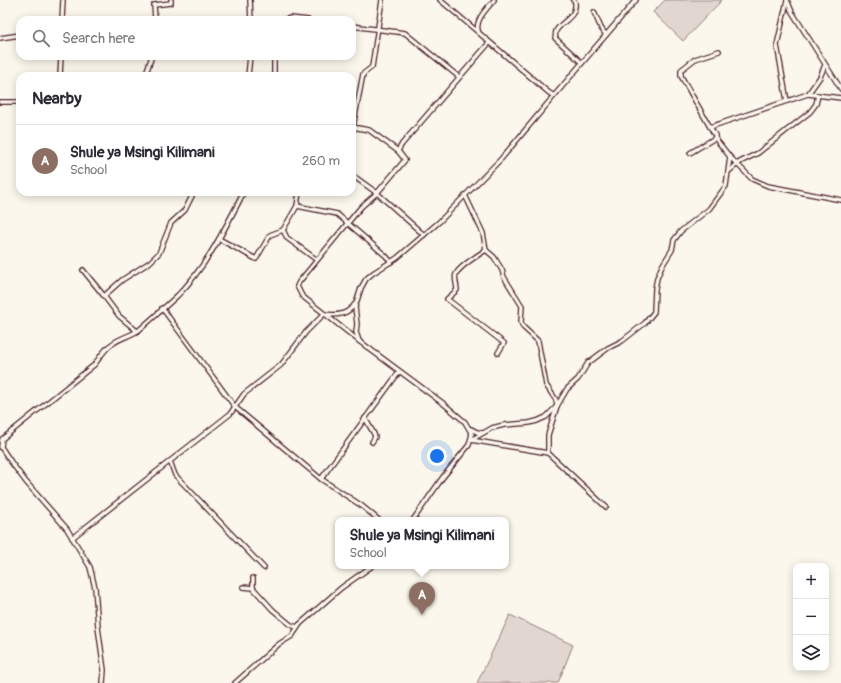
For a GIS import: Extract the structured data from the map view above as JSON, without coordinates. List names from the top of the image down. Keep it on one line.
{"page":{"search":"Search here","heading":"Nearby","list":[{"mark":"A","name":"Shule ya Msingi Kilimani","note":"School","value":"260 m"}],"popup":["Shule ya Msingi Kilimani","School"],"map_buttons":["+","−"],"pins":"A"}}
